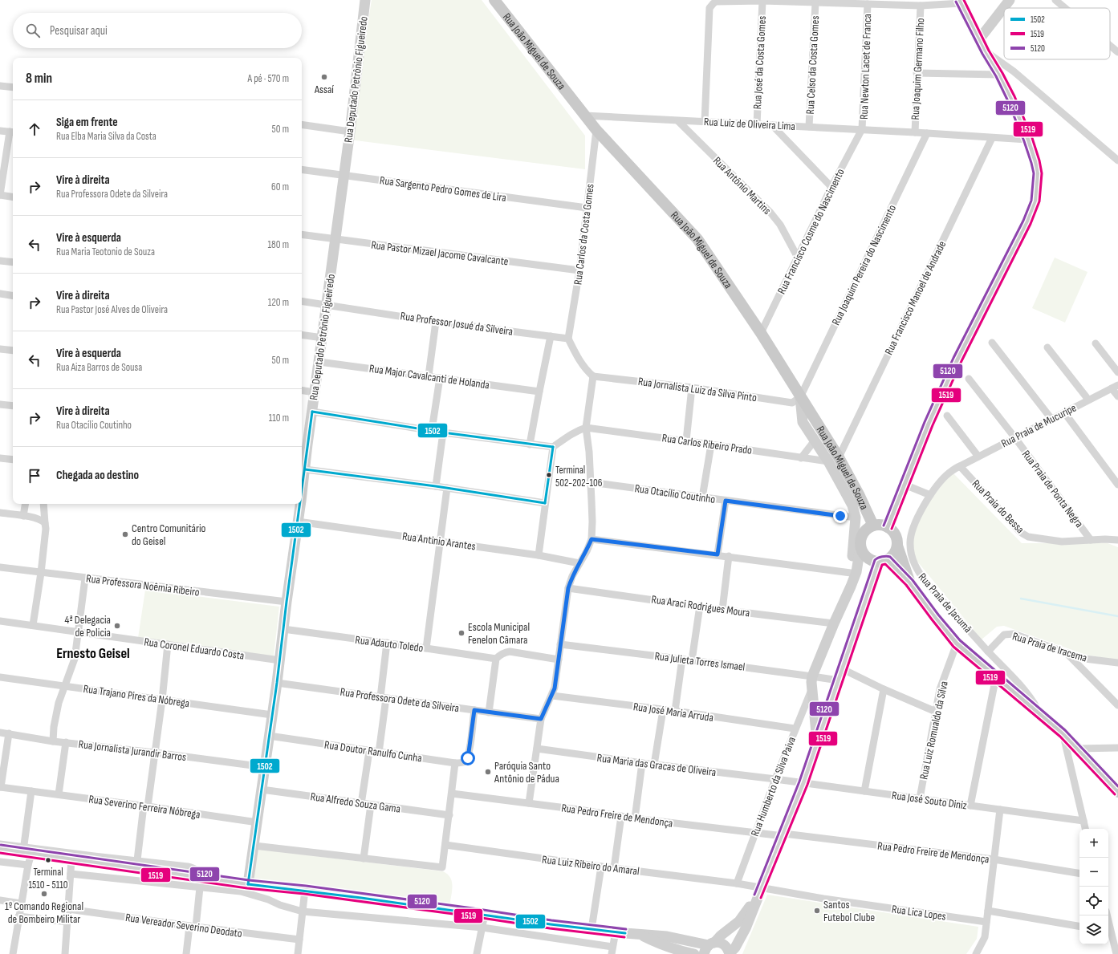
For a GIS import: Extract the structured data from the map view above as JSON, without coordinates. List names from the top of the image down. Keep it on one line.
{"streets":{"main road":["Rua João Miguel de Souza","Rua Deputado Petrônio Figueiredo"],"street":["Rua José da Costa Gomes","Rua Celso da Costa Gomes","Rua Newton Lacet de Franca","Rua Joaquim Germano Filho","Rua Luiz de Oliveira Lima","Rua Antônio Martins","Rua Sargento Pedro Gomes de Lira","Rua Francisco Cosme do Nascimento","Rua Carlos da Costa Gomes","Rua Pastor Mizael Jacome Cavalcante","Rua Joaquim Pereira do Nascimento","Rua Francisco Manoel de Andrade","Rua Professor Josué da Silveira","Rua Major Cavalcanti de Holanda","Rua Jornalista Luiz da Silva Pinto","Rua Praia de Mucuripe","Rua Carlos Ribeiro Prado","Rua Praia de Ponta Negra","Rua Otacílio Coutinho","Rua Praia do Bessa","Rua Antinio Arantes","Rua Professora Noêmia Ribeiro","Rua Praia de Jacumã","Rua Araci Rodrigues Moura","Rua Adauto Toledo","Rua Praia de Iracema","Rua Coronel Eduardo Costa","Rua Julieta Torres Ismael","Rua Trajano Pires da Nóbrega","Rua Professora Odete da Silveira","Rua José Maria Arruda","Rua Luiz Romualdo da Silva","Rua Jornalista Jurandir Barros","Rua Doutor Ranulfo Cunha","Rua Maria das Gracas de Oliveira","Rua Humberto da Silva Paiva","Rua José Souto Diniz","Rua Alfredo Souza Gama","Rua Severino Ferreira Nóbrega","Rua Pedro Freire de Mendonça","Rua Luiz Ribeiro do Amaral","Rua Lica Lopes","Rua Vereador Severino Deodato"]},"crossings":[["Rua João Miguel de Souza","Rua Luiz de Oliveira Lima"],["Rua João Miguel de Souza","Rua Francisco Cosme do Nascimento"],["Rua João Miguel de Souza","Rua Carlos da Costa Gomes"],["Rua João Miguel de Souza","Rua Joaquim Pereira do Nascimento"],["Rua João Miguel de Souza","Rua Francisco Manoel de Andrade"],["Rua João Miguel de Souza","Rua Jornalista Luiz da Silva Pinto"],["Rua João Miguel de Souza","Rua Carlos Ribeiro Prado"],["Rua José da Costa Gomes","Rua Luiz de Oliveira Lima"],["Rua Celso da Costa Gomes","Rua Luiz de Oliveira Lima"],["Rua Newton Lacet de Franca","Rua Luiz de Oliveira Lima"],["Rua Newton Lacet de Franca","Rua Francisco Cosme do Nascimento"],["Rua Joaquim Germano Filho","Rua Luiz de Oliveira Lima"],["Rua Deputado Petrônio Figueiredo","Rua Sargento Pedro Gomes de Lira"],["Rua Deputado Petrônio Figueiredo","Rua Pastor Mizael Jacome Cavalcante"],["Rua Deputado Petrônio Figueiredo","Rua Professor Josué da Silveira"],["Rua Deputado Petrônio Figueiredo","Rua Major Cavalcanti de Holanda"],["Rua Deputado Petrônio Figueiredo","Rua Antinio Arantes"],["Rua Deputado Petrônio Figueiredo","Rua Professora Noêmia Ribeiro"],["Rua Deputado Petrônio Figueiredo","Rua Adauto Toledo"],["Rua Deputado Petrônio Figueiredo","Rua Coronel Eduardo Costa"],["Rua Deputado Petrônio Figueiredo","Rua Trajano Pires da Nóbrega"],["Rua Deputado Petrônio Figueiredo","Rua Professora Odete da Silveira"],["Rua Deputado Petrônio Figueiredo","Rua Jornalista Jurandir Barros"],["Rua Deputado Petrônio Figueiredo","Rua Doutor Ranulfo Cunha"],["Rua Deputado Petrônio Figueiredo","Rua Alfredo Souza Gama"],["Rua Deputado Petrônio Figueiredo","Rua Severino Ferreira Nóbrega"],["Rua Luiz de Oliveira Lima","Rua Antônio Martins"],["Rua Luiz de Oliveira Lima","Rua Francisco Cosme do Nascimento"],["Rua Luiz de Oliveira Lima","Rua Joaquim Pereira do Nascimento"],["Rua Luiz de Oliveira Lima","Rua Francisco Manoel de Andrade"],["Rua Antônio Martins","Rua Francisco Cosme do Nascimento"],["Rua Sargento Pedro Gomes de Lira","Rua Carlos da Costa Gomes"],["Rua Carlos da Costa Gomes","Rua Pastor Mizael Jacome Cavalcante"],["Rua Carlos da Costa Gomes","Rua Professor Josué da Silveira"],["Rua Joaquim Pereira do Nascimento","Rua Jornalista Luiz da Silva Pinto"],["Rua Francisco Manoel de Andrade","Rua Carlos Ribeiro Prado"],["Rua Praia de Mucuripe","Rua Praia de Ponta Negra"],["Rua Praia de Mucuripe","Rua Praia do Bessa"],["Rua Praia de Mucuripe","Rua Praia de Jacumã"],["Rua Praia de Ponta Negra","Rua Praia do Bessa"],["Rua Praia do Bessa","Rua Praia de Jacumã"],["Rua Praia de Jacumã","Rua Praia de Iracema"],["Rua José Maria Arruda","Rua Humberto da Silva Paiva"],["Rua Luiz Romualdo da Silva","Rua José Souto Diniz"],["Rua Maria das Gracas de Oliveira","Rua Humberto da Silva Paiva"],["Rua Maria das Gracas de Oliveira","Rua José Souto Diniz"],["Rua Humberto da Silva Paiva","Rua José Souto Diniz"],["Rua Humberto da Silva Paiva","Rua Pedro Freire de Mendonça"],["Rua Humberto da Silva Paiva","Rua Luiz Ribeiro do Amaral"],["Rua Humberto da Silva Paiva","Rua Lica Lopes"],["Rua Luiz Ribeiro do Amaral","Rua Lica Lopes"]],"districts":["Ernesto Geisel"],"places":["Assaí","Terminal 502-202-106","Centro Comunitário do Geisel","4ª Delegacia de Policia","Escola Municipal Fenelon Câmara","Paróquia Santo Antônio de Pádua","Terminal 1510 - 5110","1º Comando Regional de Bombeiro Militar","Santos Futebol Clube"],"lines":["transit line 1519","transit line 5120","transit line 1502"],"legend":["1502","1519","5120"],"page":{"search":"Pesquisar aqui","heading":["8 min","A pé · 570 m"],"list":[["Siga em frente","Rua Elba Maria Silva da Costa","50 m"],["Vire à direita","Rua Professora Odete da Silveira","60 m"],["Vire à esquerda","Rua Maria Teotonio de Souza","180 m"],["Vire à direita","Rua Pastor José Alves de Oliveira","120 m"],["Vire à esquerda","Rua Aiza Barros de Sousa","50 m"],["Vire à direita","Rua Otacílio Coutinho","110 m"],"Chegada ao destino"],"map_buttons":["+","−"]}}
